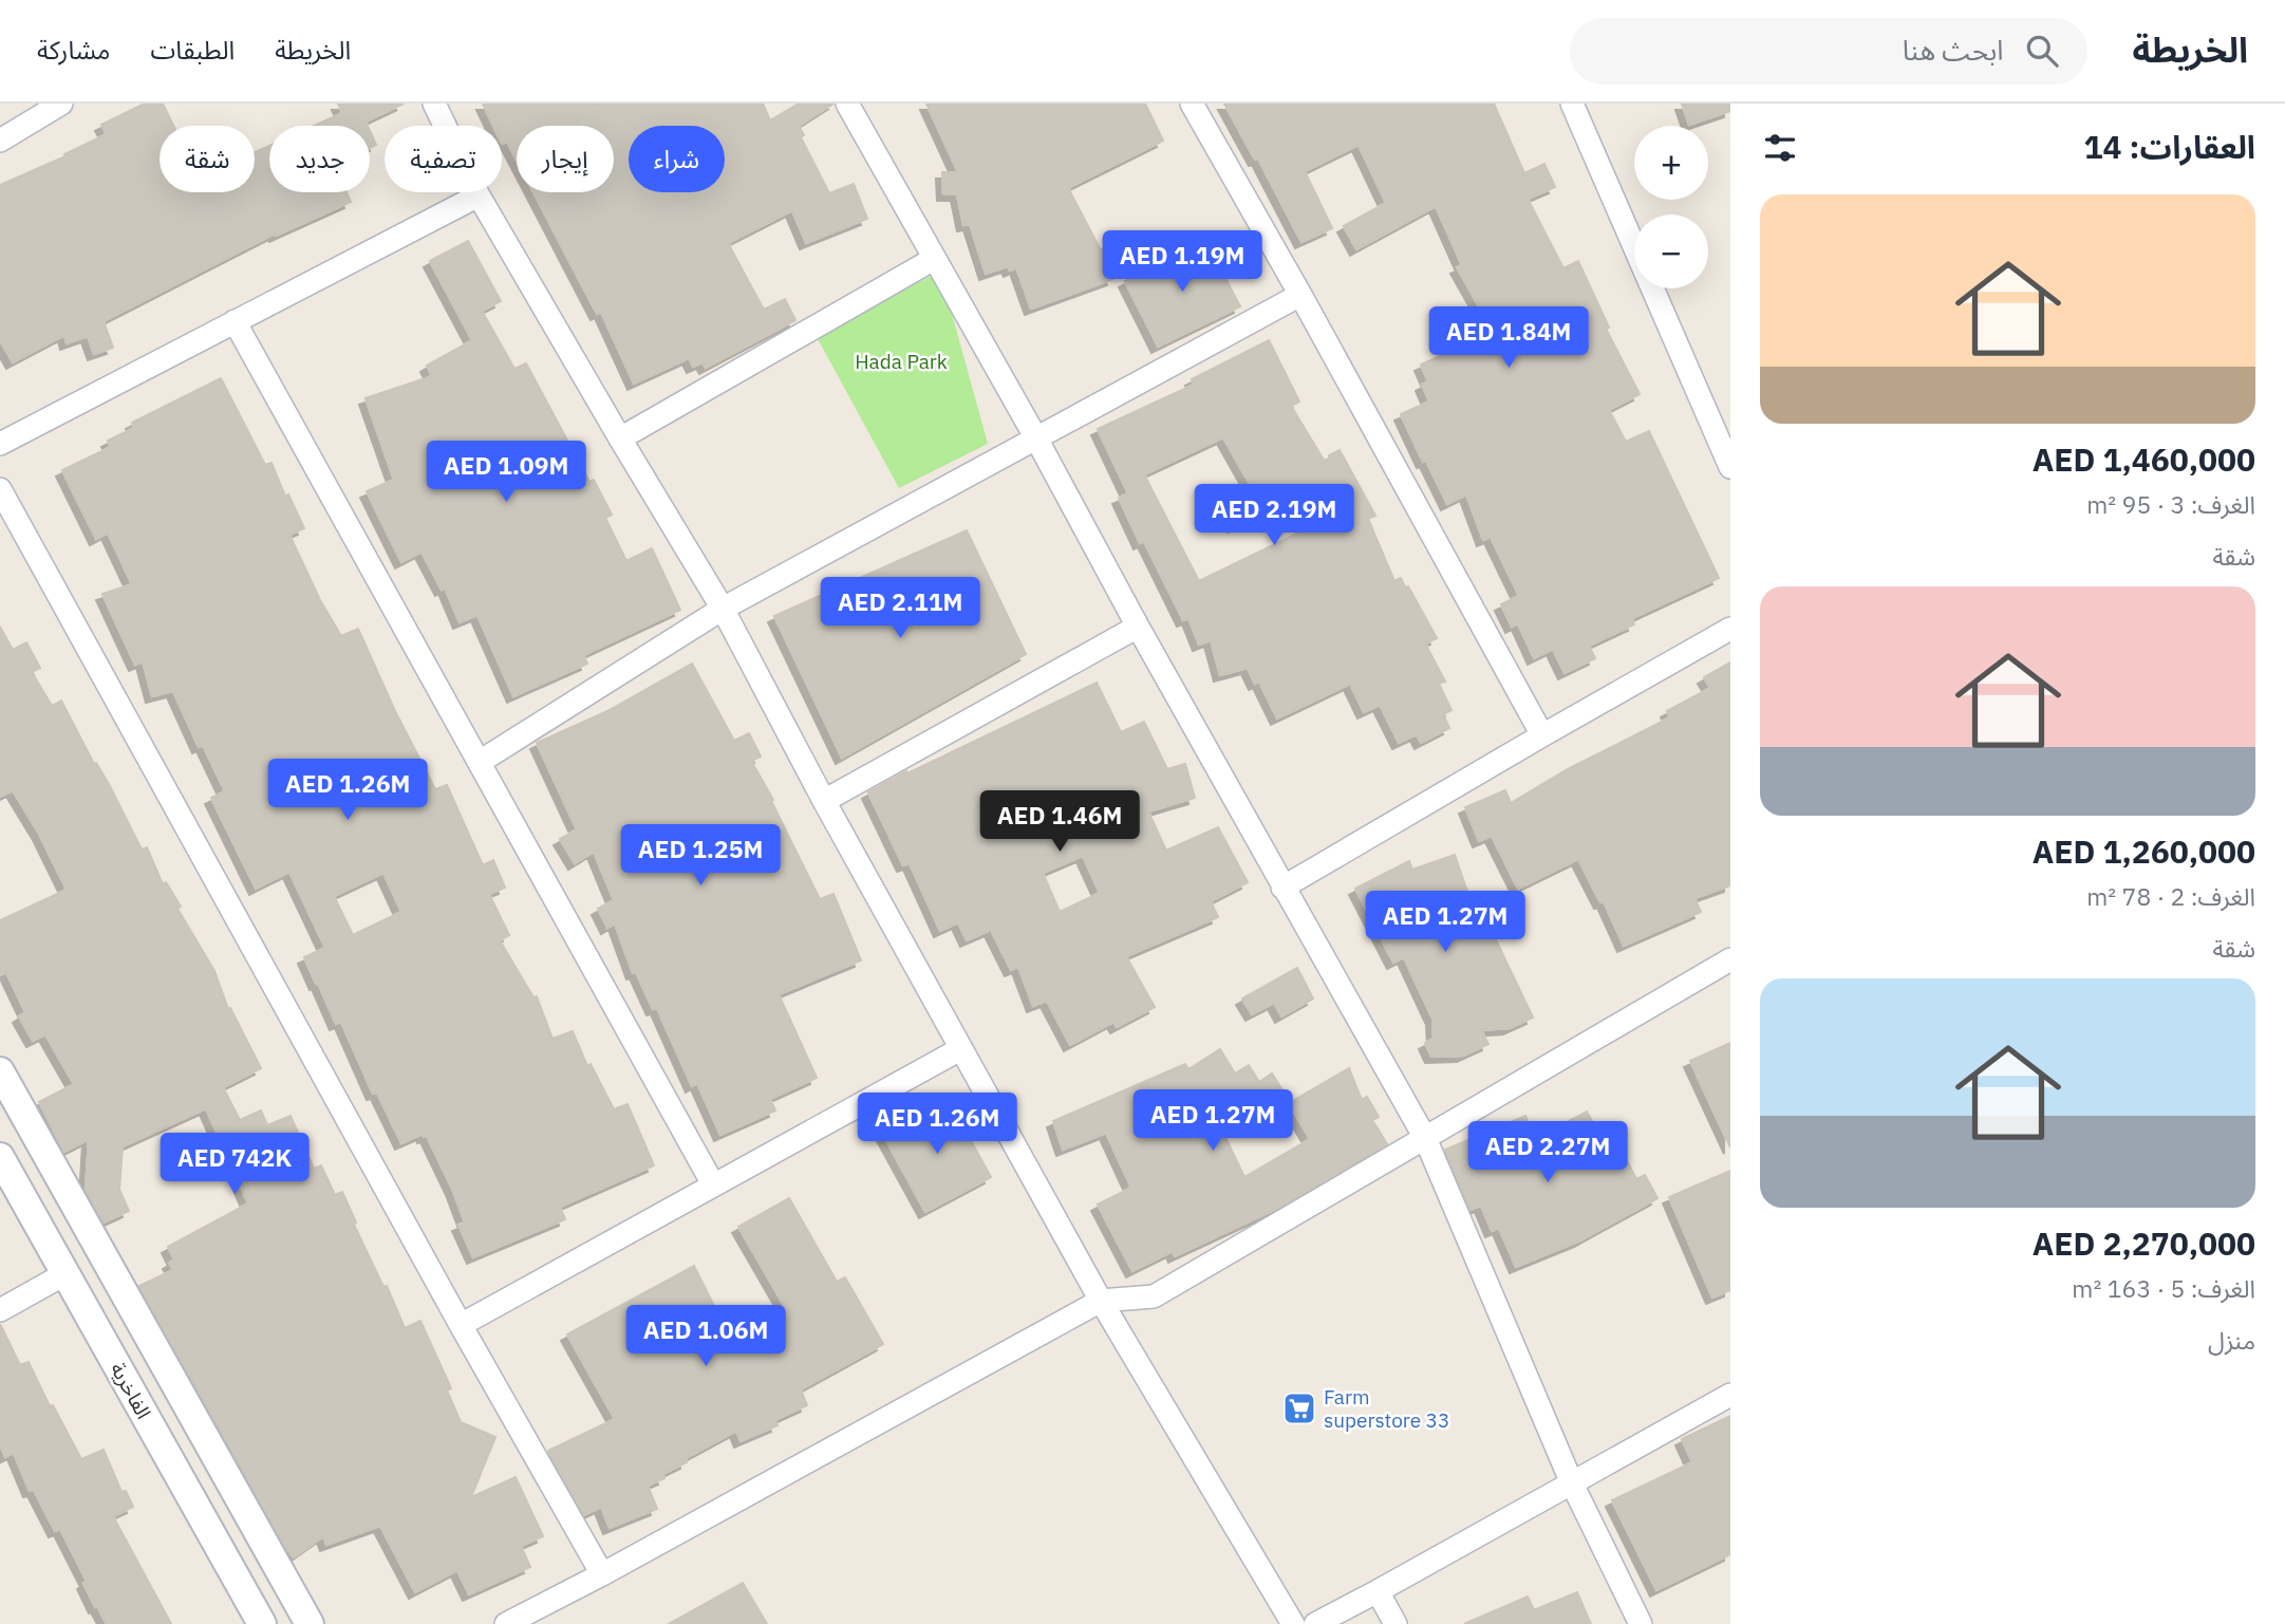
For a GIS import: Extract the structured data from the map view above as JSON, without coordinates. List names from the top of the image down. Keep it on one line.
{"streets":{"street":["الفاخرية"]},"parks":["Hada Park"],"places":{"supermarket":["Farm superstore 33"]},"page":{"header":"الخريطة","search":"ابحث هنا","nav":["الخريطة","الطبقات","مشاركة"],"heading":"العقارات: 14","map_buttons":["+","−"],"chip":["شراء","إيجار","تصفية","جديد","شقة"],"list":[{"name":"AED 1,460,000","note":"الغرف: 3 · 95 m² · شقة"},{"name":"AED 1,260,000","note":"الغرف: 2 · 78 m² · شقة"},{"name":"AED 2,270,000","note":"الغرف: 5 · 163 m² · منزل"}],"price":["AED 1.19M","AED 1.84M","AED 1.09M","AED 2.19M","AED 2.11M","AED 1.26M","AED 1.46M","AED 1.25M","AED 1.27M","AED 1.27M","AED 1.26M","AED 2.27M","AED 742K","AED 1.06M"]}}
